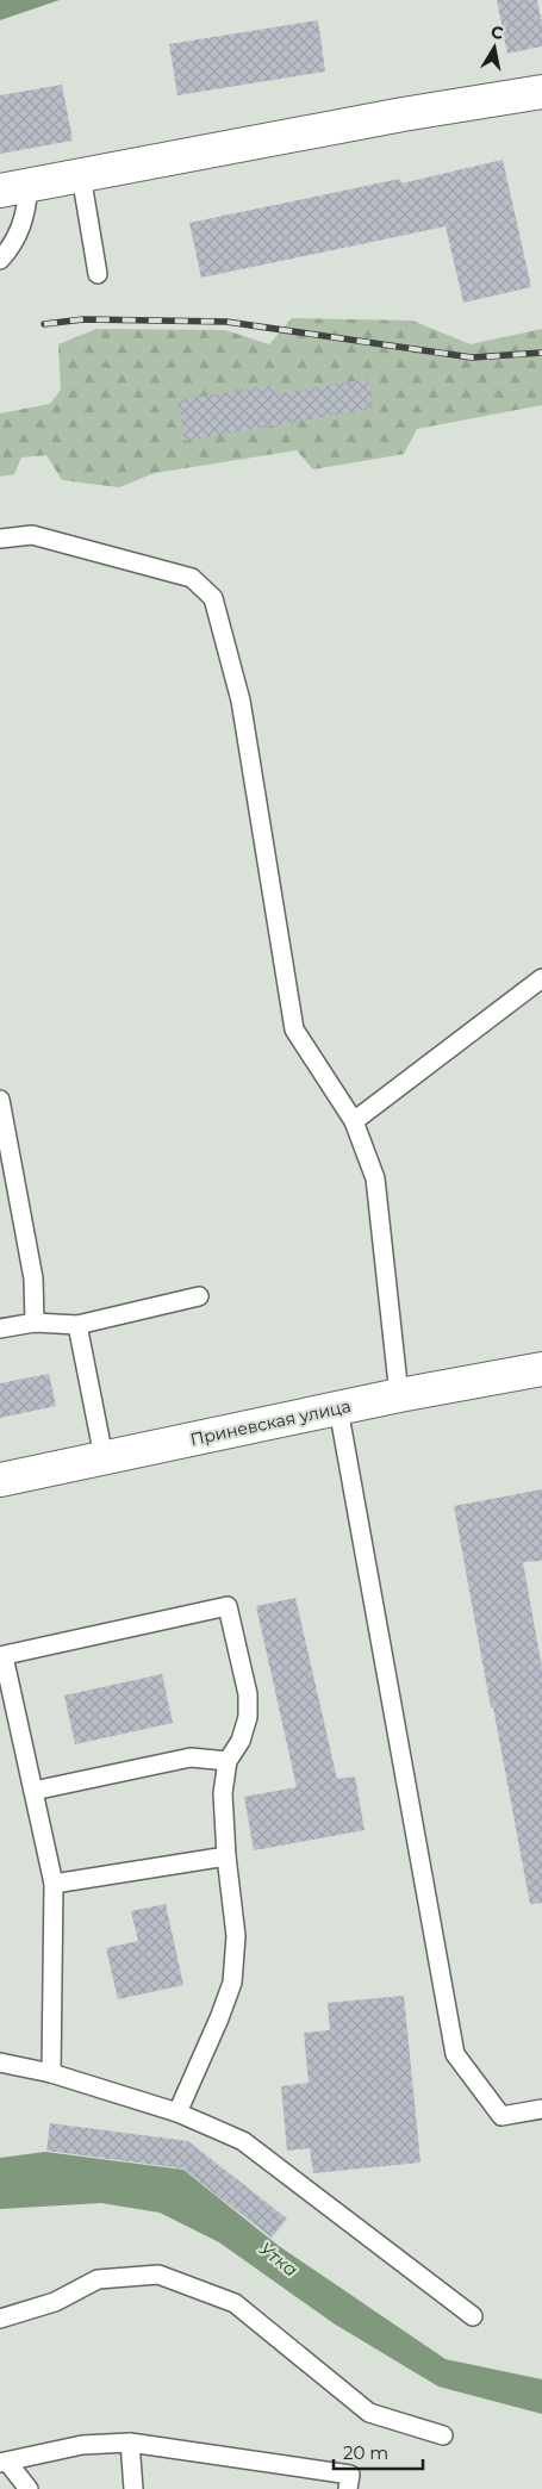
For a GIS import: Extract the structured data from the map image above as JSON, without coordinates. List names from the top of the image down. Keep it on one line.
{"streets":{"street":["Приневская улица"]},"water":["Утка"],"scale_bar":"20 m","north":"top"}
